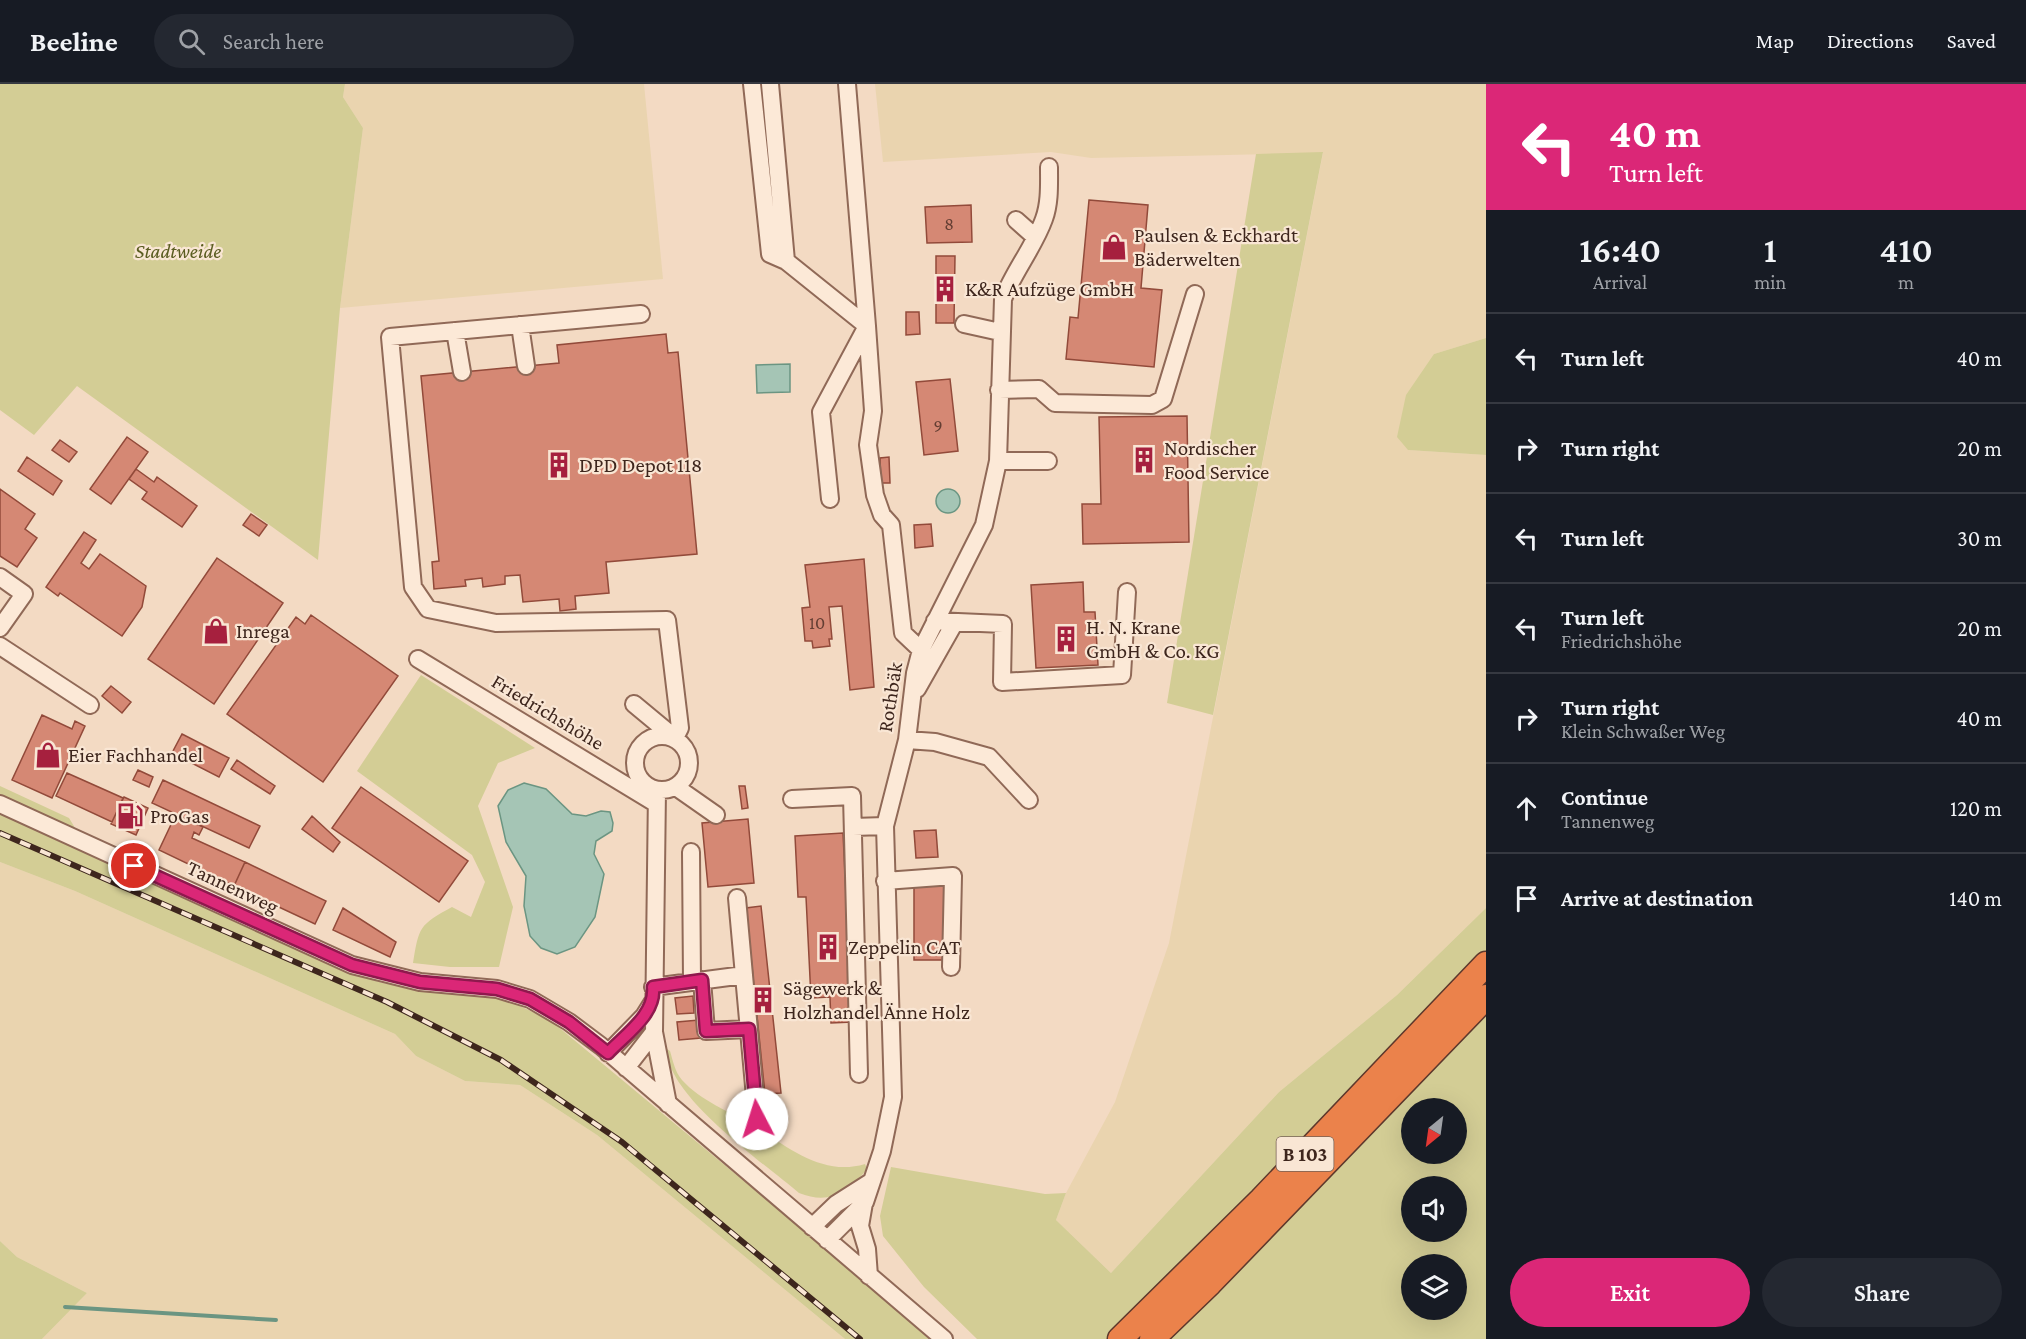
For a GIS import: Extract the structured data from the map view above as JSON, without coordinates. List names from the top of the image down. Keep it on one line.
{"streets":{"highway":["B 103"],"street":["Rothbäk","Friedrichshöhe","Tannenweg"]},"crossings":[["Rothbäk","Tannenweg"]],"parks":["Stadtweide"],"places":{"shop":["Paulsen & Eckhardt Bäderwelten","Inrega","Eier Fachhandel"],"building":["K&R Aufzüge GmbH","Nordischer Food Service","DPD Depot 118","H. N. Krane GmbH & Co. KG","Zeppelin CAT","Sägewerk & Holzhandel Änne Holz"],"fuel station":["ProGas"]},"house_numbers":["8","9","10"],"north":"bottom left","page":{"header":"Beeline","search":"Search here","nav":["Map","Directions","Saved"],"turn":["40 m","Turn left"],"eta":["16:40","Arrival","1","min","410","m"],"list":[{"name":"Turn left","value":"40 m"},{"name":"Turn right","value":"20 m"},{"name":"Turn left","value":"30 m"},{"name":"Turn left","note":"Friedrichshöhe","value":"20 m"},{"name":"Turn right","note":"Klein Schwaßer Weg","value":"40 m"},{"name":"Continue","note":"Tannenweg","value":"120 m"},{"name":"Arrive at destination","value":"140 m"}],"buttons":["Exit","Share"]}}
